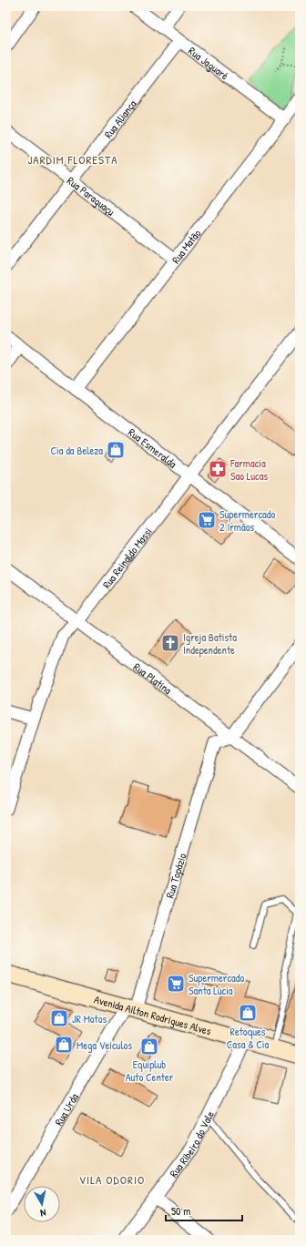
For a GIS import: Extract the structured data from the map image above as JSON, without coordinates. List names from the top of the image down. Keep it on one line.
{"streets":{"main road":["Avenida Ailton Rodrigues Alves"],"street":["Rua Jaguaré","Rua Aliança","Rua Paraguaçu","Rua Matão","Rua Esmeralda","Rua Reinaldo Massi","Rua Platina","Rua Topázio","Rua Urda","Rua Ribeiro do Vale"]},"crossings":[["Rua Jaguaré","Rua Aliança"],["Rua Jaguaré","Rua Matão"],["Rua Aliança","Rua Paraguaçu"],["Rua Paraguaçu","Rua Matão"],["Rua Matão","Rua Esmeralda"],["Rua Esmeralda","Rua Reinaldo Massi"],["Rua Reinaldo Massi","Rua Platina"],["Rua Platina","Rua Topázio"],["Rua Topázio","Avenida Ailton Rodrigues Alves"],["Rua Topázio","Rua Urda"],["Avenida Ailton Rodrigues Alves","Rua Urda"],["Avenida Ailton Rodrigues Alves","Rua Ribeiro do Vale"]],"districts":["JARDIM FLORESTA","VILA ODORIO"],"places":{"shop":["Cia da Beleza","Retoques Casa & Cia","JR Motos","Mega Veículos","Equiplub Auto Center"],"pharmacy":["Farmacia Sao Lucas"],"supermarket":["Supermercado 2 Irmãos","Supermercado Santa Lúcia"],"church":["Igreja Batista Independente"]},"scale_bar":"50 m","north":"bottom"}
